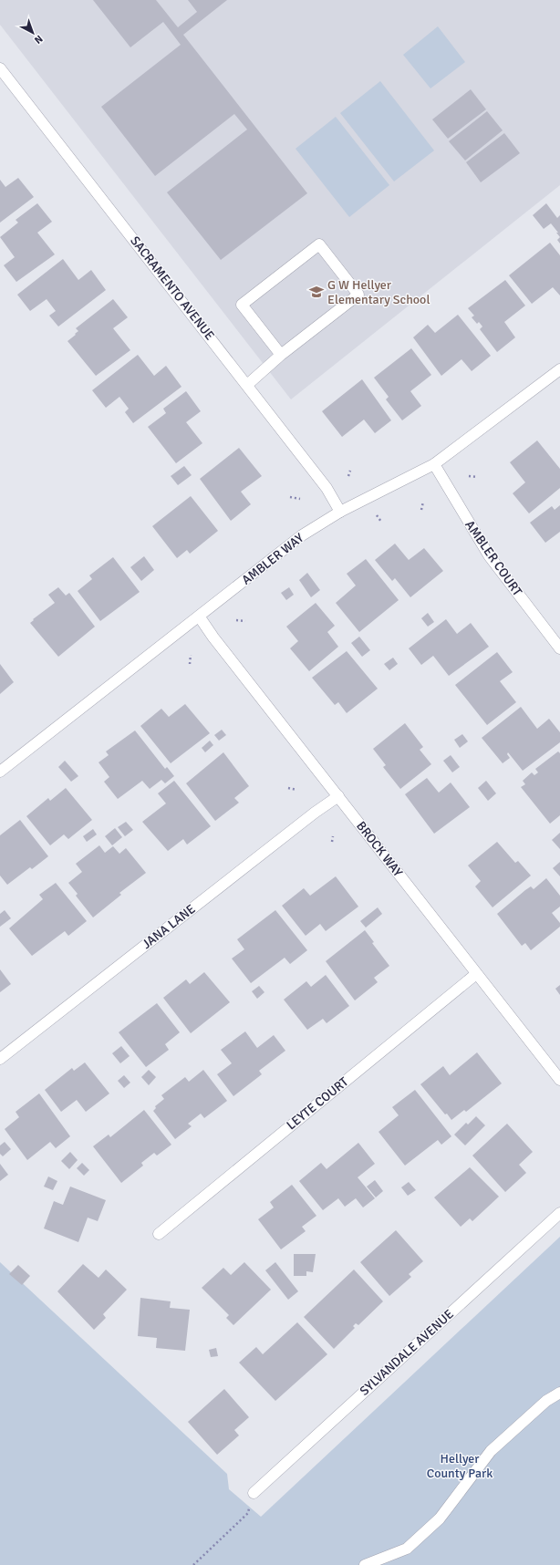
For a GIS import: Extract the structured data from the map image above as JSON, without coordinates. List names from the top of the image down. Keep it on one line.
{"streets":{"street":["SACRAMENTO AVENUE","AMBLER COURT","AMBLER WAY","BROCK WAY","JANA LANE","LEYTE COURT","SYLVANDALE AVENUE"]},"crossings":[["SACRAMENTO AVENUE","AMBLER WAY"],["AMBLER COURT","AMBLER WAY"],["AMBLER WAY","BROCK WAY"],["BROCK WAY","JANA LANE"],["BROCK WAY","LEYTE COURT"]],"parks":["Hellyer County Park"],"places":{"school or university":["G W Hellyer Elementary School"]},"north":"bottom right"}
